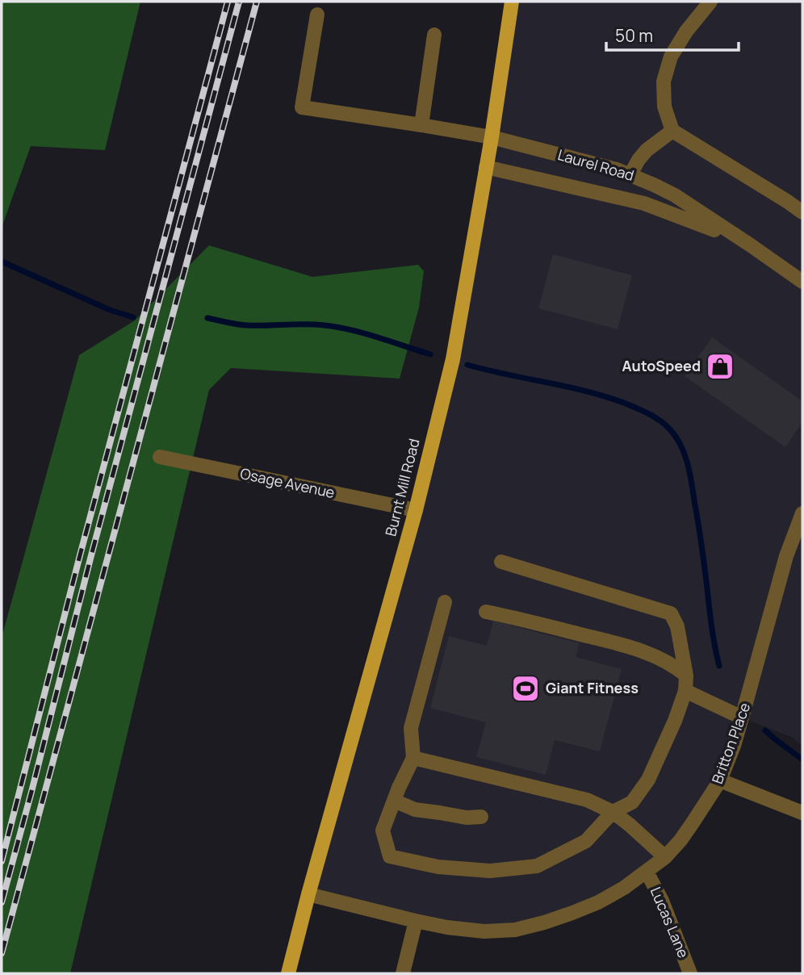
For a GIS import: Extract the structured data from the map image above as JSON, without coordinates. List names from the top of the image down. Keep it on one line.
{"streets":{"main road":["Burnt Mill Road"],"street":["Laurel Road","Osage Avenue","Britton Place","Lucas Lane"]},"crossings":[["Laurel Road","Burnt Mill Road"],["Osage Avenue","Burnt Mill Road"],["Burnt Mill Road","Britton Place"],["Britton Place","Lucas Lane"]],"places":{"shop":["AutoSpeed"],"sports":["Giant Fitness"]},"scale_bar":"50 m"}
